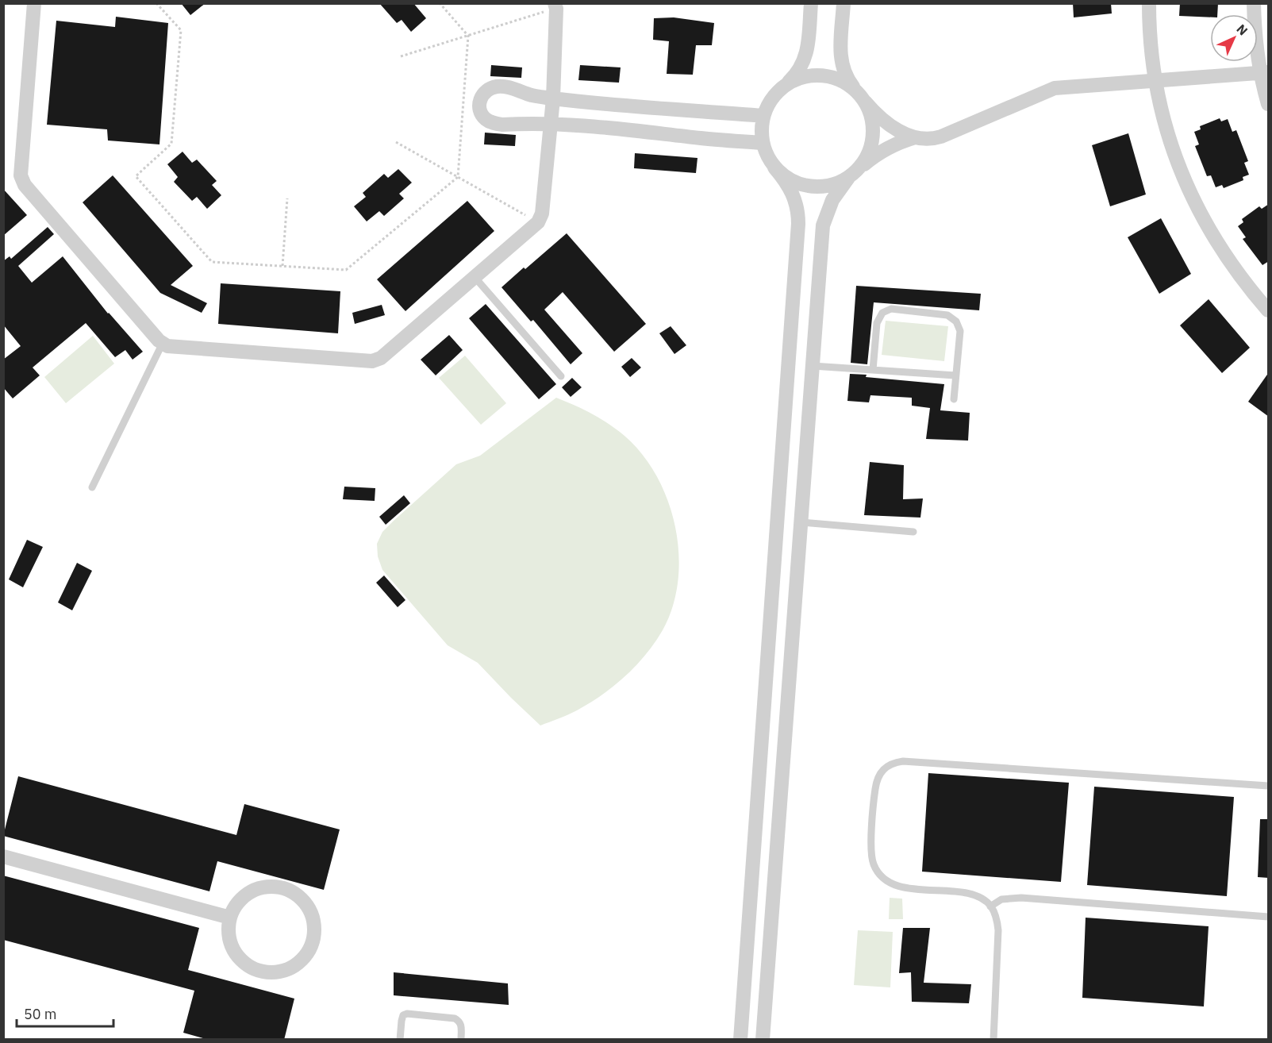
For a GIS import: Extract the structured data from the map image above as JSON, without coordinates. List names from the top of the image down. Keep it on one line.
{"scale_bar":"50 m","north":"top right"}
